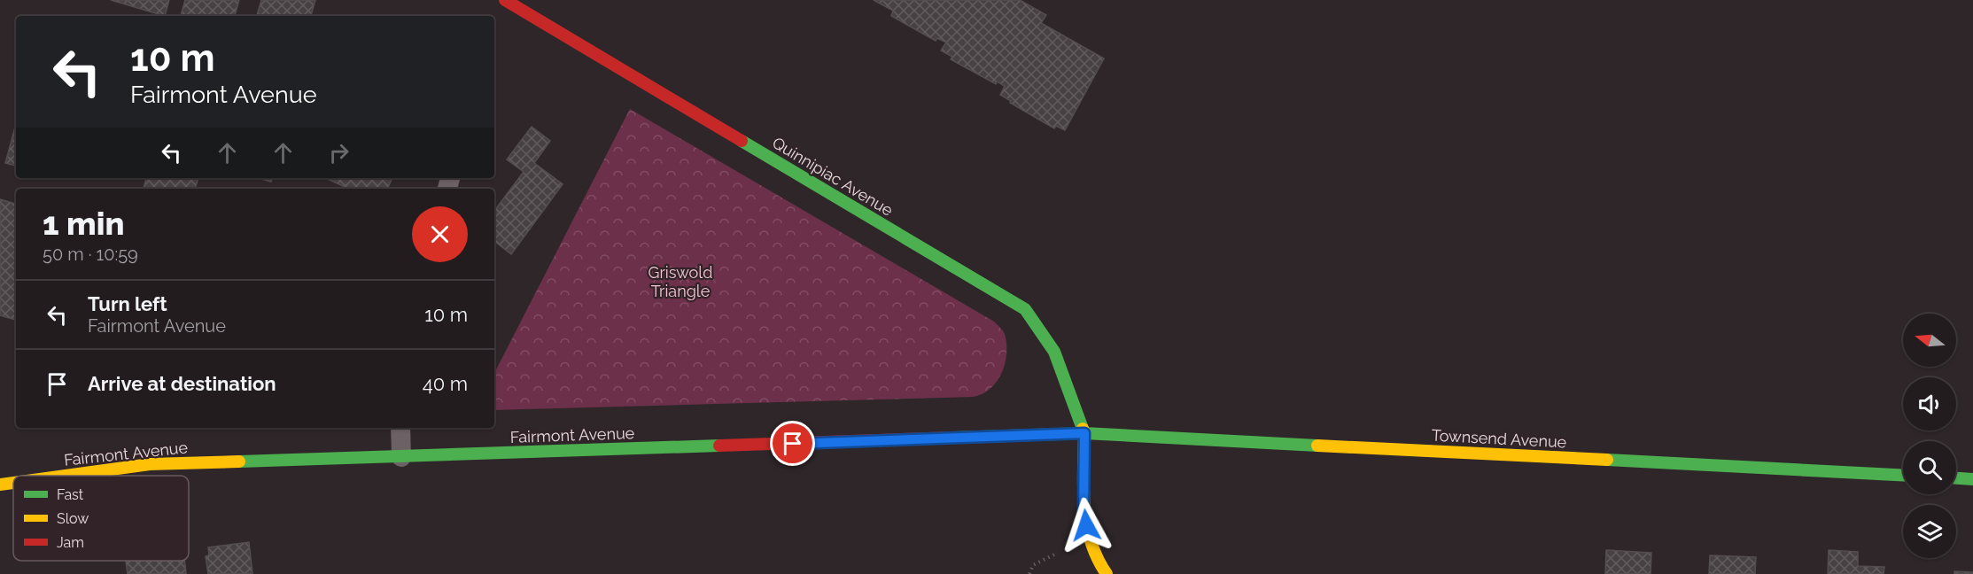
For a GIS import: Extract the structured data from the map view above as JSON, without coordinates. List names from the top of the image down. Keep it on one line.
{"streets":{"main road":["Quinnipiac Avenue","Fairmont Avenue","Townsend Avenue"]},"crossings":[["Quinnipiac Avenue","Fairmont Avenue"],["Quinnipiac Avenue","Townsend Avenue"],["Fairmont Avenue","Townsend Avenue"]],"parks":["Griswold Triangle"],"legend":["Fast","Slow","Jam"],"north":"left","page":{"turn":["10 m","Fairmont Avenue"],"heading":["1 min","50 m · 10:59"],"list":[{"name":"Turn left","note":"Fairmont Avenue","value":"10 m"},{"name":"Arrive at destination","value":"40 m"}]}}
